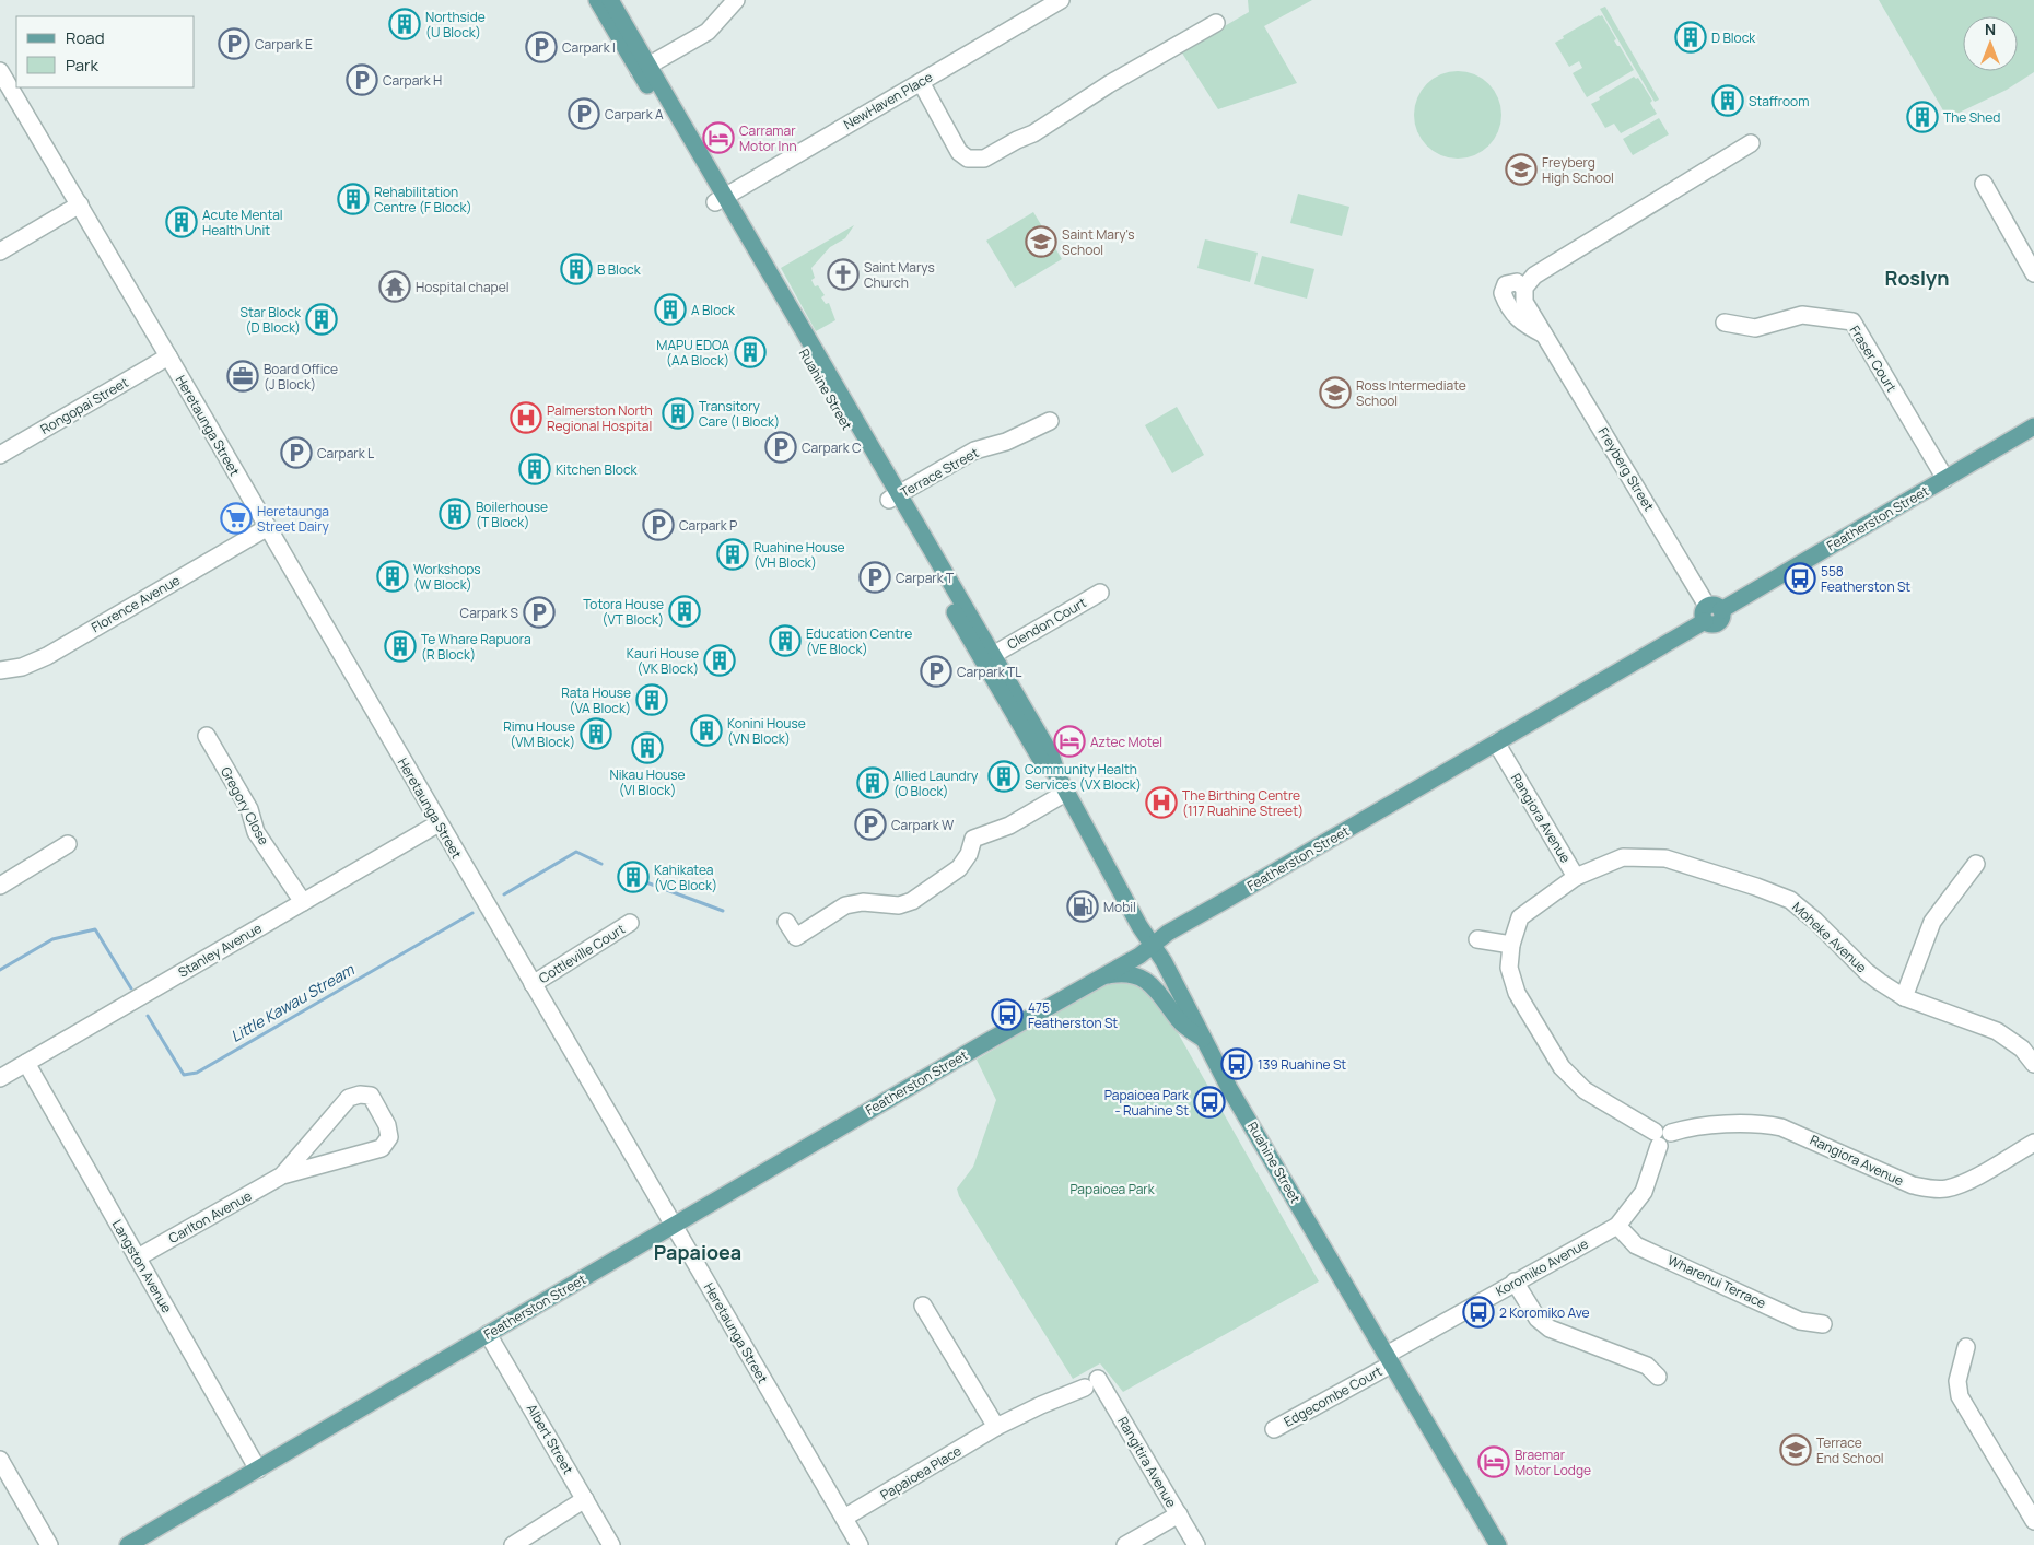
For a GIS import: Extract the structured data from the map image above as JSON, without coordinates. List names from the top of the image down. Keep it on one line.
{"streets":{"main road":["Ruahine Street","Featherston Street"],"street":["NewHaven Place","Fraser Court","Rongopai Street","Heretaunga Street","Freyberg Street","Terrace Street","Florence Avenue","Clendon Court","Gregory Close","Rangiora Avenue","Moheke Avenue","Stanley Avenue","Cottleville Court","Carlton Avenue","Langston Avenue","Koromiko Avenue","Wharenui Terrace","Edgecombe Court","Albert Street","Rangitira Avenue","Papaioea Place"]},"crossings":[["NewHaven Place","Ruahine Street"],["Fraser Court","Featherston Street"],["Ruahine Street","Terrace Street"],["Ruahine Street","Featherston Street"],["Ruahine Street","Clendon Court"],["Ruahine Street","Koromiko Avenue"],["Ruahine Street","Edgecombe Court"],["Rongopai Street","Heretaunga Street"],["Heretaunga Street","Featherston Street"],["Heretaunga Street","Florence Avenue"],["Heretaunga Street","Stanley Avenue"],["Heretaunga Street","Cottleville Court"],["Heretaunga Street","Papaioea Place"],["Freyberg Street","Featherston Street"],["Featherston Street","Rangiora Avenue"],["Featherston Street","Langston Avenue"],["Featherston Street","Albert Street"],["Gregory Close","Stanley Avenue"],["Rangiora Avenue","Moheke Avenue"],["Rangiora Avenue","Koromiko Avenue"],["Stanley Avenue","Langston Avenue"],["Carlton Avenue","Langston Avenue"],["Koromiko Avenue","Wharenui Terrace"],["Koromiko Avenue","Edgecombe Court"],["Rangitira Avenue","Papaioea Place"]],"districts":["Roslyn","Papaioea"],"water":["Little Kawau Stream"],"parks":["Papaioea Park"],"places":{"building":["Northside (U Block)","D Block","Staffroom","The Shed","Rehabilitation Centre (F Block)","Acute Mental Health Unit","B Block","A Block","Star Block (D Block)","MAPU EDOA (AA Block)","Transitory Care (I Block)","Kitchen Block","Boilerhouse (T Block)","Ruahine House (VH Block)","Workshops (W Block)","Totora House (VT Block)","Education Centre (VE Block)","Te Whare Rapuora (R Block)","Kauri House (VK Block)","Rata House (VA Block)","Konini House (VN Block)","Rimu House (VM Block)","Nikau House (VI Block)","Community Health Services (VX Block)","Allied Laundry (O Block)","Kahikatea (VC Block)"],"parking":["Carpark E","Carpark I","Carpark H","Carpark A","Carpark C","Carpark L","Carpark P","Carpark T","Carpark S","Carpark TL","Carpark W"],"hotel":["Carramar Motor Inn","Aztec Motel","Braemar Motor Lodge"],"school or university":["Freyberg High School","Saint Mary's School","Ross Intermediate School","Terrace End School"],"church":["Saint Marys Church"],"temple":["Hospital chapel"],"office":["Board Office (J Block)"],"hospital":["Palmerston North Regional Hospital","The Birthing Centre (117 Ruahine Street)"],"supermarket":["Heretaunga Street Dairy"],"bus stop":["558 Featherston St","475 Featherston St","139 Ruahine St","Papaioea Park - Ruahine St","2 Koromiko Ave"],"fuel station":["Mobil"]},"legend":["Road","Park"],"north":"top"}
